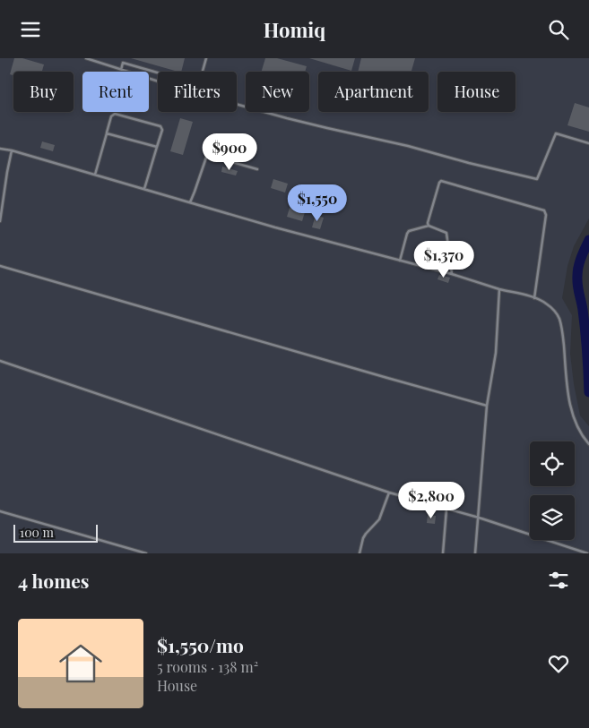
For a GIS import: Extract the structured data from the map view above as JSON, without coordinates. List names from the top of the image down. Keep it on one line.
{"scale_bar":"100 m","page":{"header":"Homiq","chip":["Buy","Rent","Filters","New","Apartment","House"],"price":["$900","$1,550","$1,370","$2,800"],"scale":"100 m","heading":"4 homes","list":[{"name":"$1,550/mo","note":"5 rooms · 138 m² · House"}]}}
